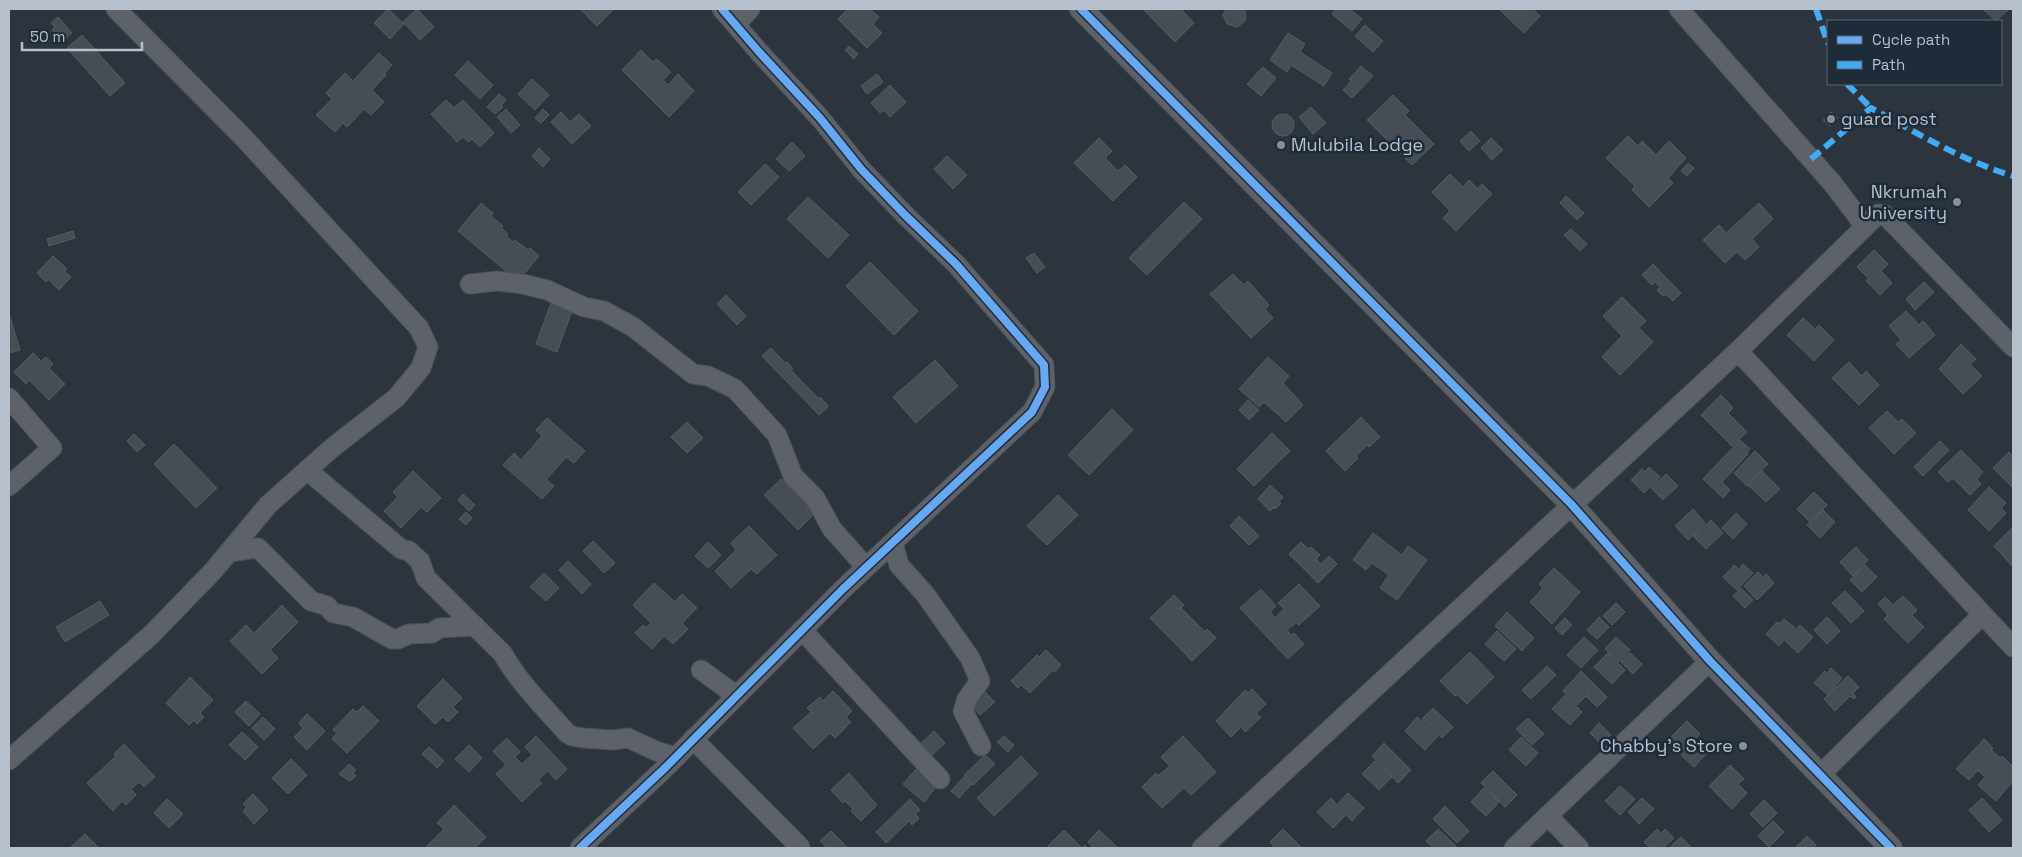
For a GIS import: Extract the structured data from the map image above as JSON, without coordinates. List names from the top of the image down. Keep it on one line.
{"places":["guard post","Mulubila Lodge","Nkrumah University","Chabby's Store"],"legend":["Cycle path","Path"],"scale_bar":"50 m"}
